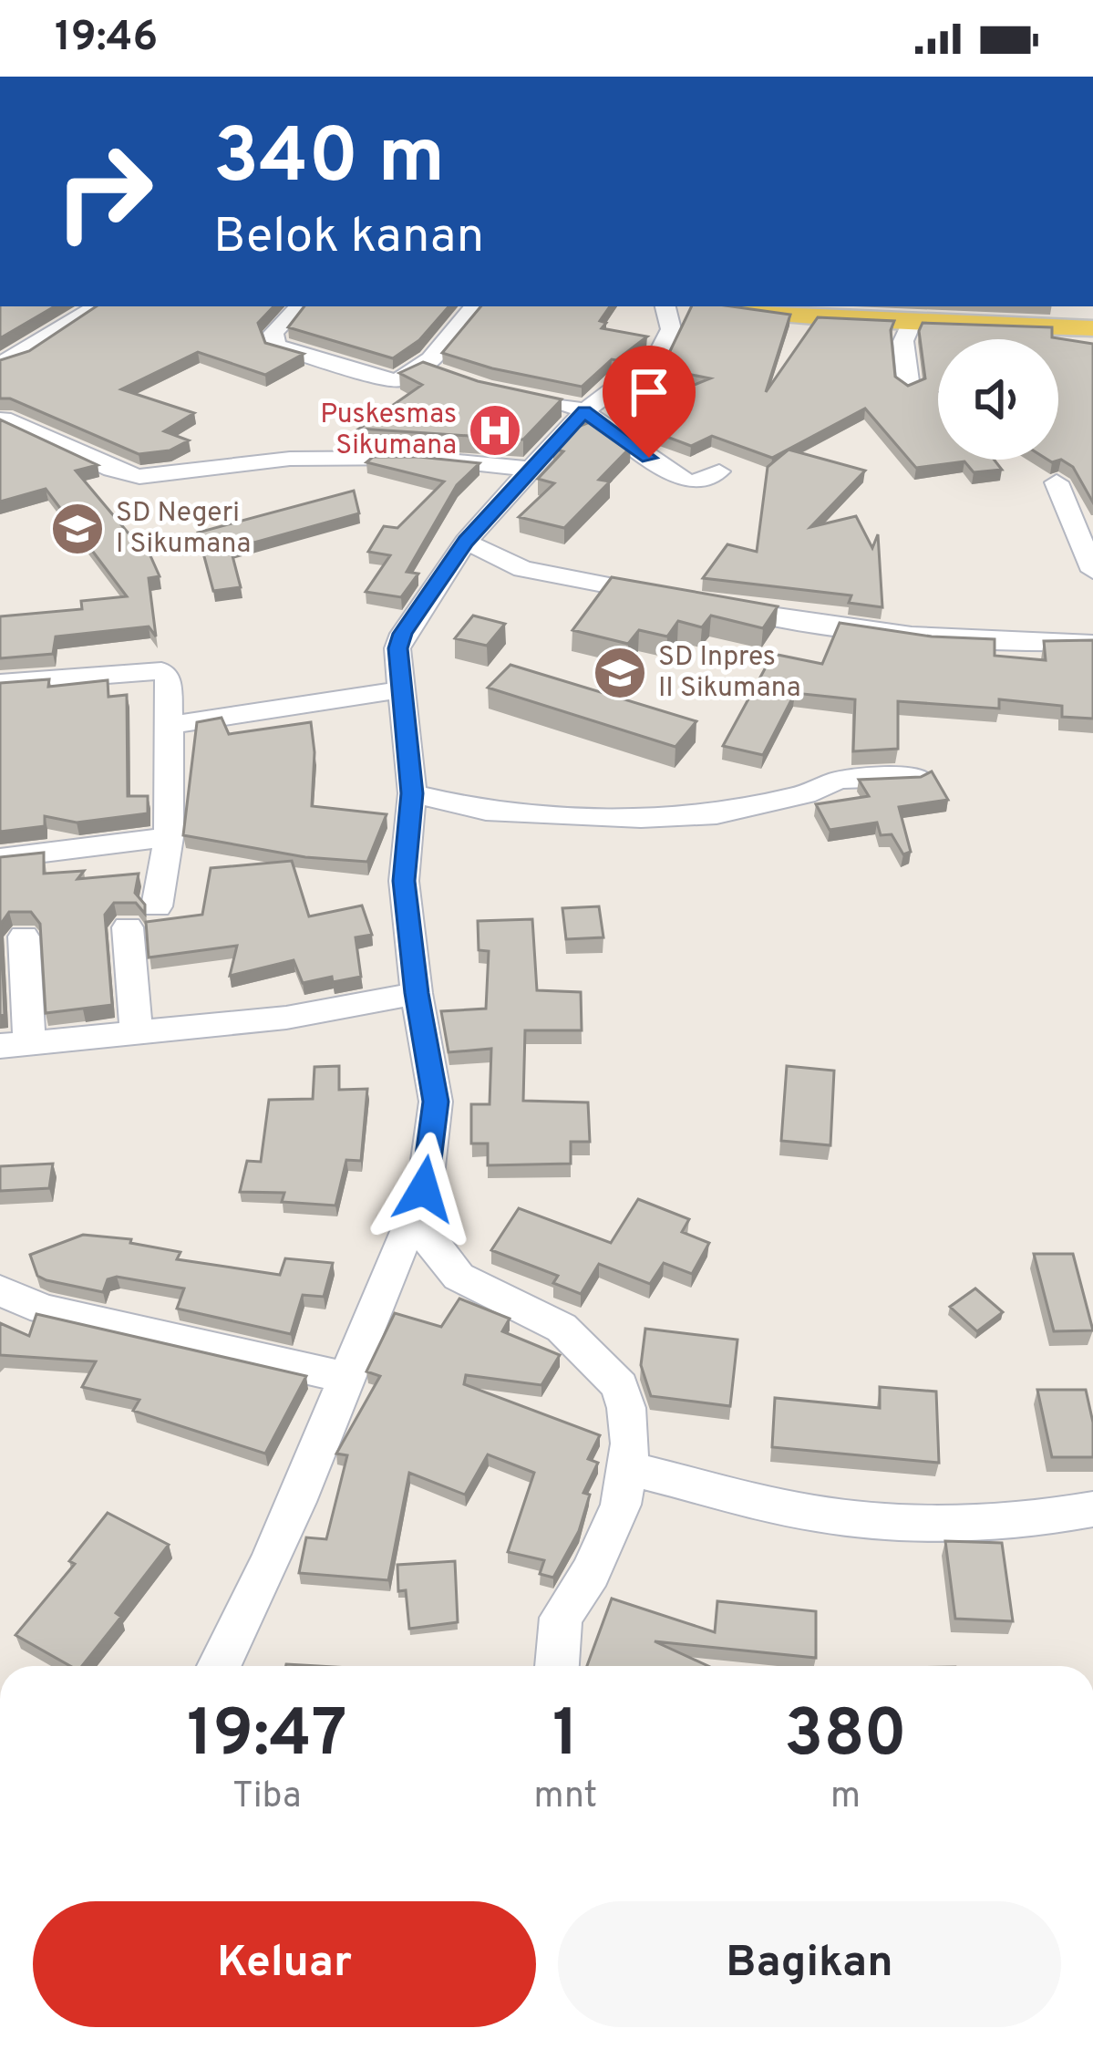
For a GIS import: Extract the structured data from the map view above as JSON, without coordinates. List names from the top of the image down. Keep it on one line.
{"places":{"hospital":["Puskesmas Sikumana"],"school or university":["SD Negeri I Sikumana","SD Inpres II Sikumana"]},"page":{"status":"19:46","turn":["340 m","Belok kanan"],"eta":["19:47","Tiba","1","mnt","380","m"],"buttons":["Keluar","Bagikan"]}}
